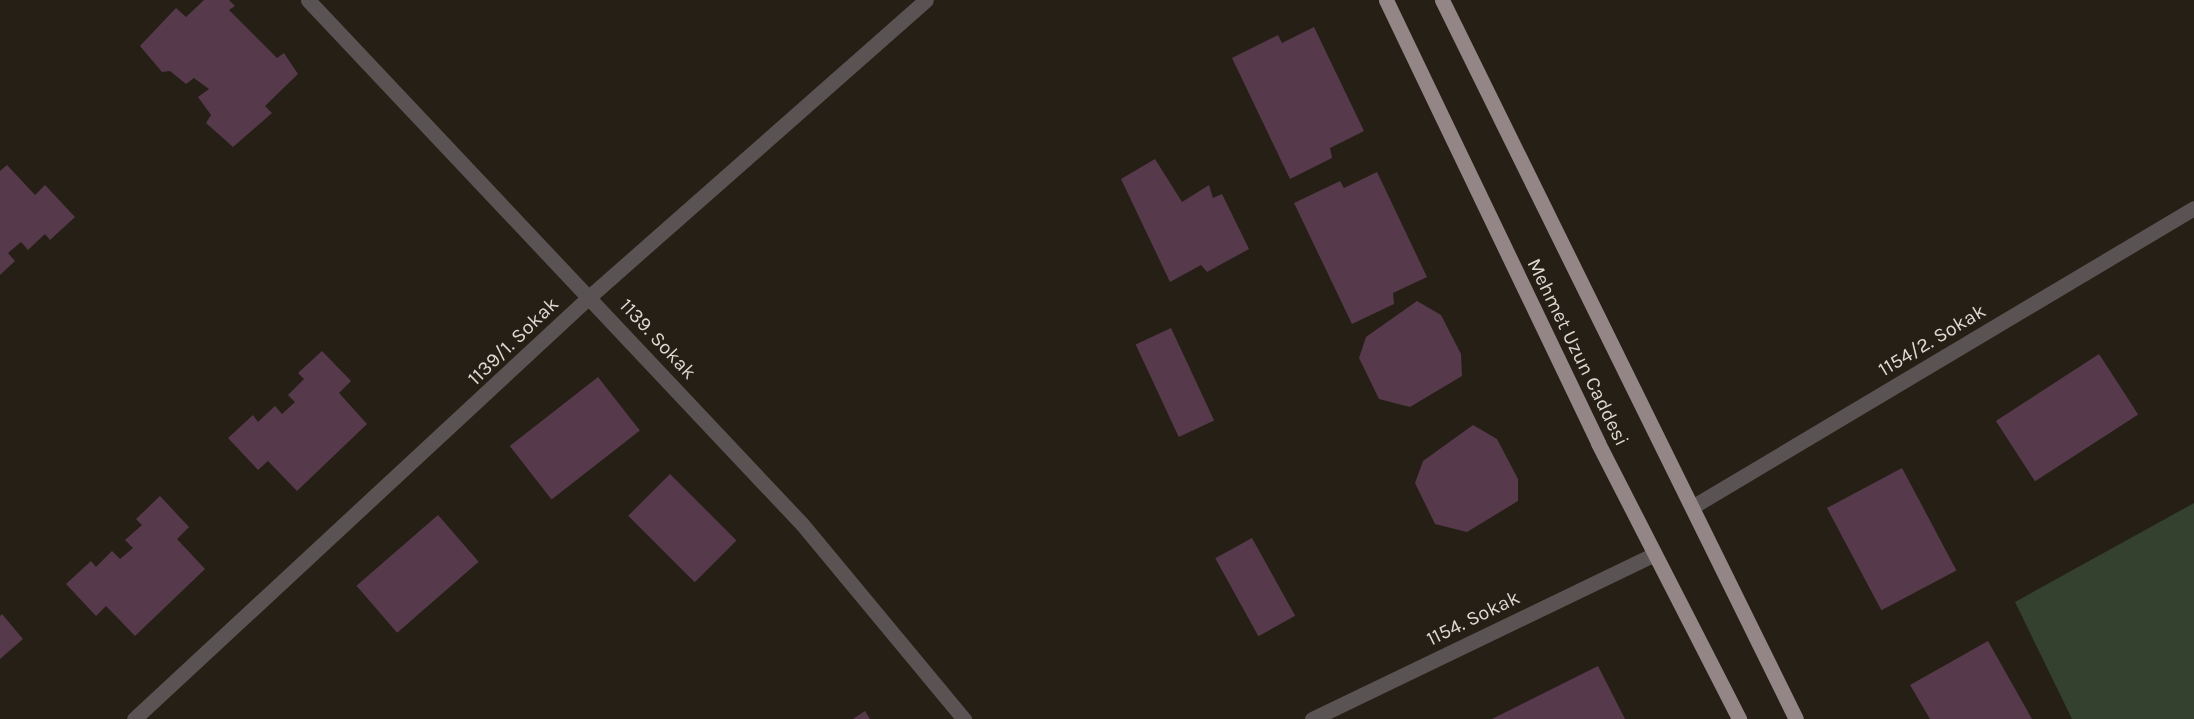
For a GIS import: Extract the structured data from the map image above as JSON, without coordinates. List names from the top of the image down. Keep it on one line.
{"streets":{"main road":["Mehmet Uzun Caddesi"],"street":["1139. Sokak","1154/2. Sokak","1139/1. Sokak","1154. Sokak"]},"crossings":[["1139. Sokak","1139/1. Sokak"],["Mehmet Uzun Caddesi","1154. Sokak"]]}
